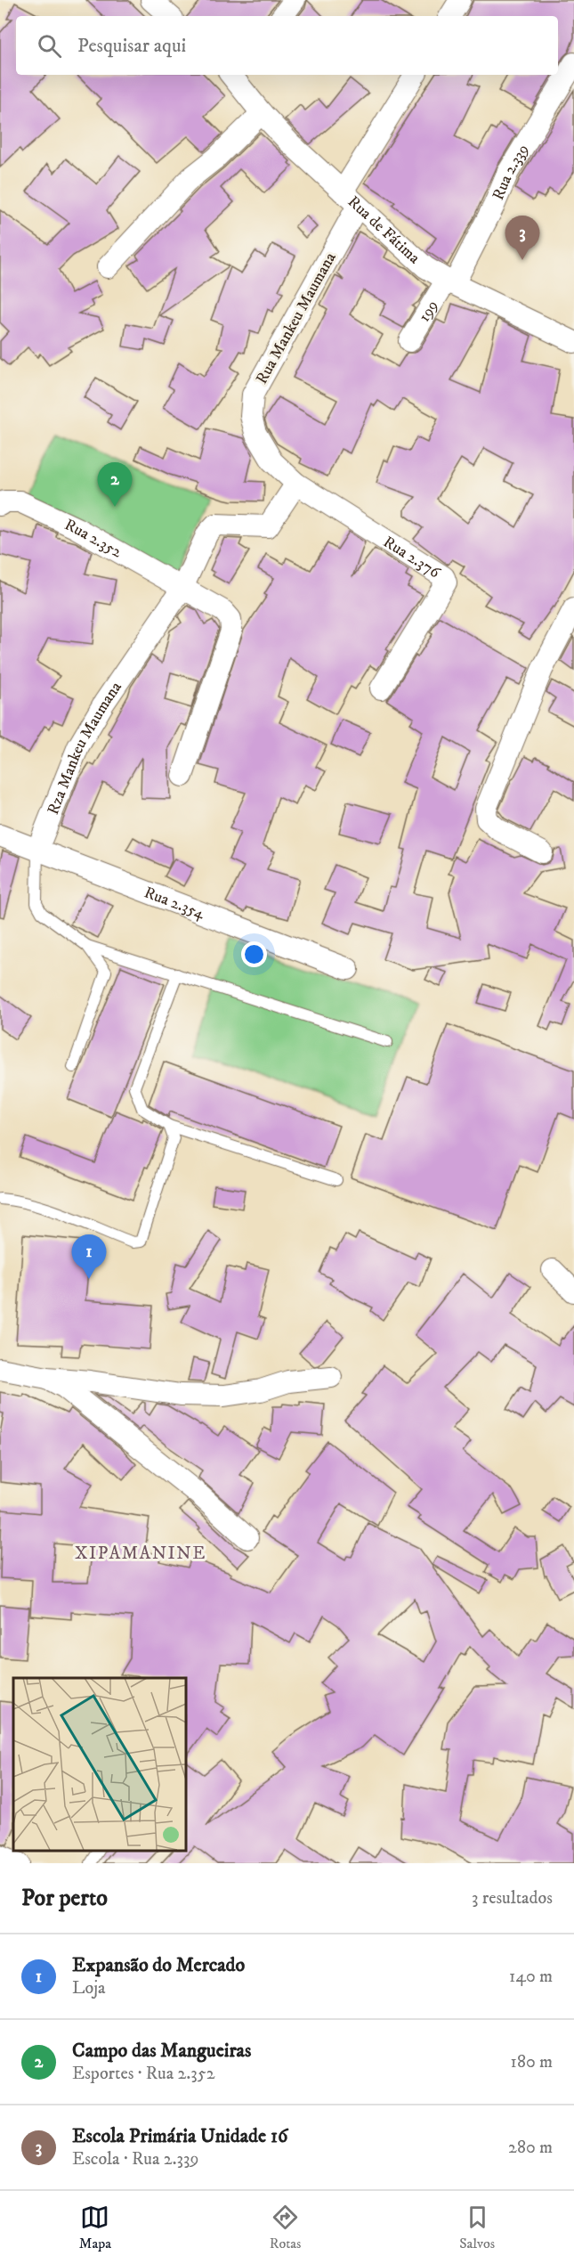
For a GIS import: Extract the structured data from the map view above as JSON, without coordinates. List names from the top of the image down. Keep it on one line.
{"streets":{"street":["Rua 2.339","Rua de Fátima","199","Rua Mankeu Maumana","Rua 2.352","Rua 2.376","Rza Mankeu Maumana","Rua 2.354"]},"crossings":[["Rua 2.339","Rua de Fátima"],["Rua 2.339","199"],["Rua de Fátima","199"],["Rua de Fátima","Rua Mankeu Maumana"],["Rua Mankeu Maumana","Rua 2.376"],["Rua Mankeu Maumana","Rza Mankeu Maumana"],["Rua 2.352","Rza Mankeu Maumana"],["Rua 2.376","Rza Mankeu Maumana"],["Rza Mankeu Maumana","Rua 2.354"]],"districts":["XIPAMANINE"],"page":{"search":"Pesquisar aqui","pins":["3","2","1"],"heading":["Por perto","3 resultados"],"list":[{"mark":"1","name":"Expansão do Mercado","note":"Loja","value":"140 m"},{"mark":"2","name":"Campo das Mangueiras","note":"Esportes · Rua 2.352","value":"180 m"},{"mark":"3","name":"Escola Primária Unidade 16","note":"Escola · Rua 2.339","value":"280 m"}],"nav":["Mapa","Rotas","Salvos"]}}
